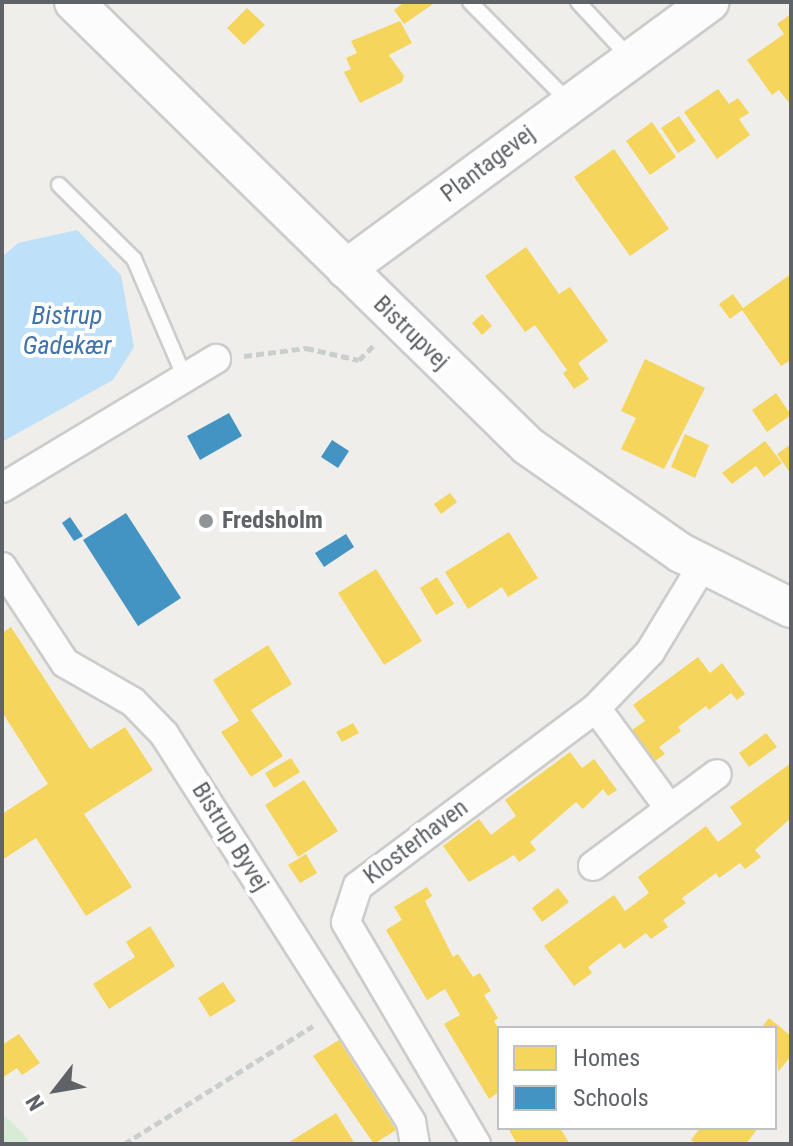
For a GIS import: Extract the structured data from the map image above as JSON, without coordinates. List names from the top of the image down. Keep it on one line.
{"streets":{"main road":["Plantagevej","Bistrupvej"],"street":["Bistrup Byvej","Klosterhaven"]},"crossings":[["Plantagevej","Bistrupvej"],["Bistrupvej","Klosterhaven"]],"water":["Bistrup Gadekær"],"places":["Fredsholm"],"legend":["Homes","Schools"],"north":"bottom left"}
